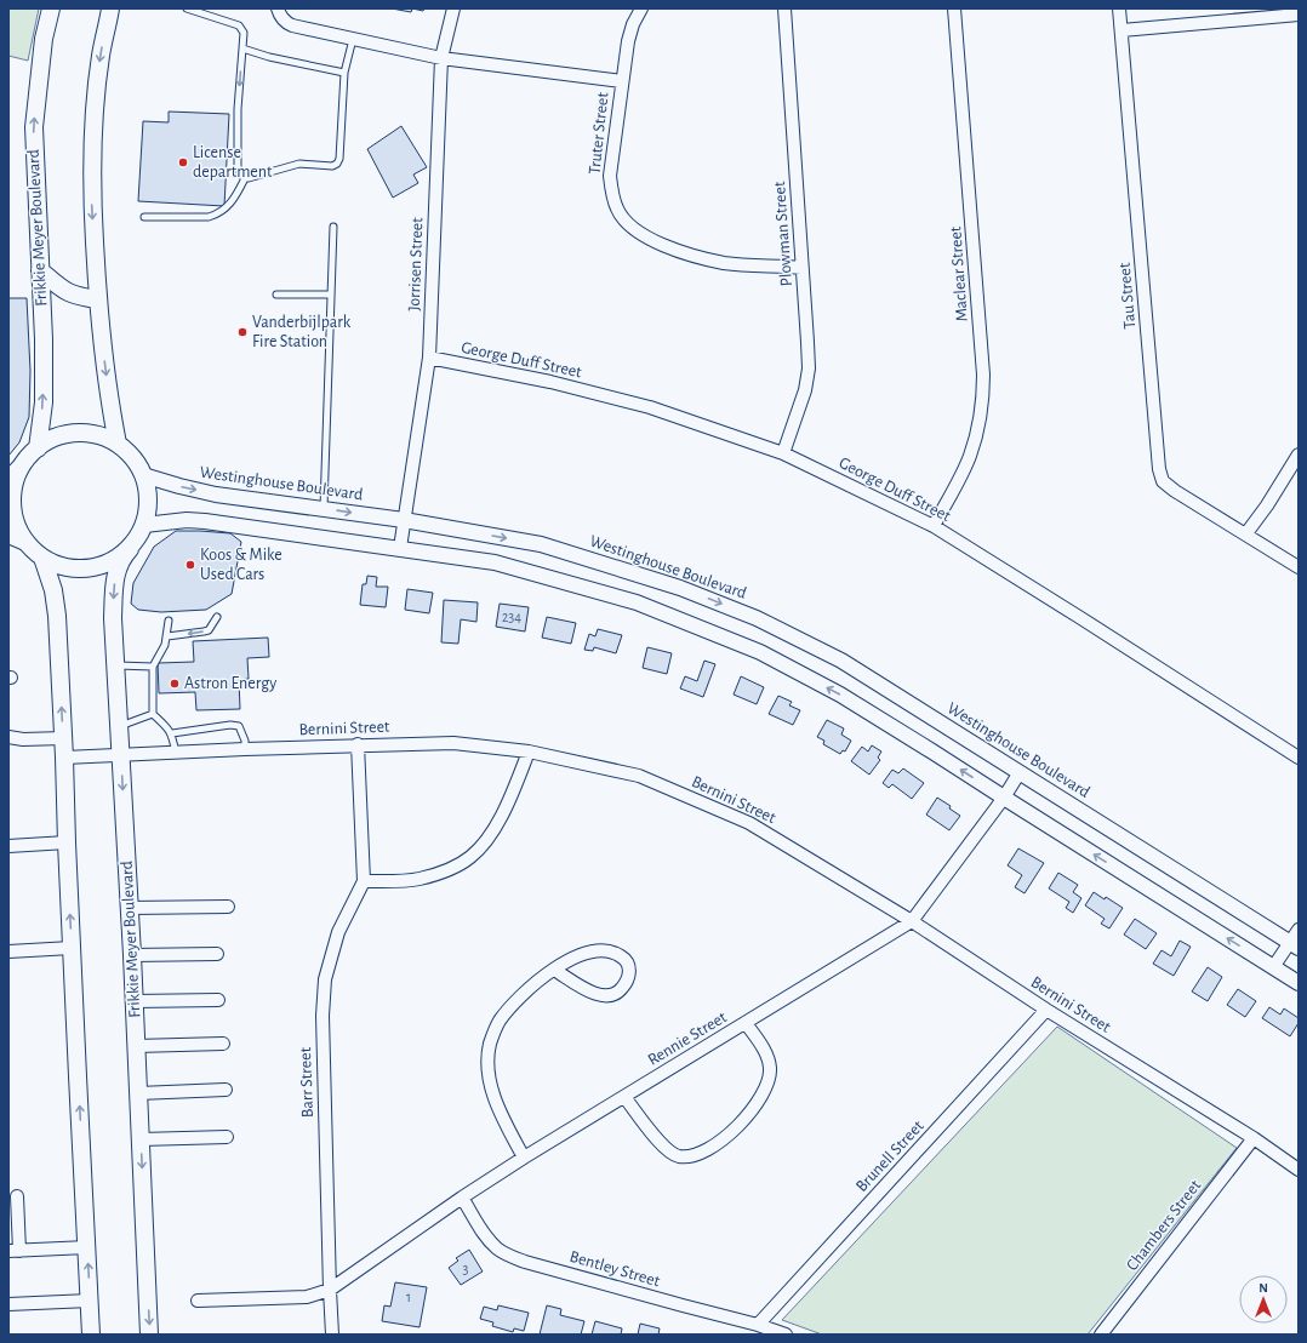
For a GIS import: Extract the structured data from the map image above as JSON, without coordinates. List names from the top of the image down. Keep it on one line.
{"streets":{"main road":["Frikkie Meyer Boulevard"],"street":["Truter Street","Plowman Street","Jorrisen Street","Maclear Street","Tau Street","George Duff Street","Westinghouse Boulevard","Bernini Street","Rennie Street","Barr Street","Brunell Street","Chambers Street","Bentley Street"]},"crossings":[["Truter Street","Plowman Street"],["Frikkie Meyer Boulevard","Westinghouse Boulevard"],["Frikkie Meyer Boulevard","Bernini Street"],["Plowman Street","George Duff Street"],["Jorrisen Street","George Duff Street"],["Jorrisen Street","Westinghouse Boulevard"],["Maclear Street","George Duff Street"],["Westinghouse Boulevard","Rennie Street"],["Bernini Street","Rennie Street"],["Bernini Street","Barr Street"],["Bernini Street","Brunell Street"],["Bernini Street","Chambers Street"],["Rennie Street","Barr Street"],["Rennie Street","Bentley Street"],["Brunell Street","Bentley Street"]],"places":["License department","Vanderbijlpark Fire Station","Koos & Mike Used Cars","Astron Energy"],"house_numbers":["234","3","1"],"north":"top"}
